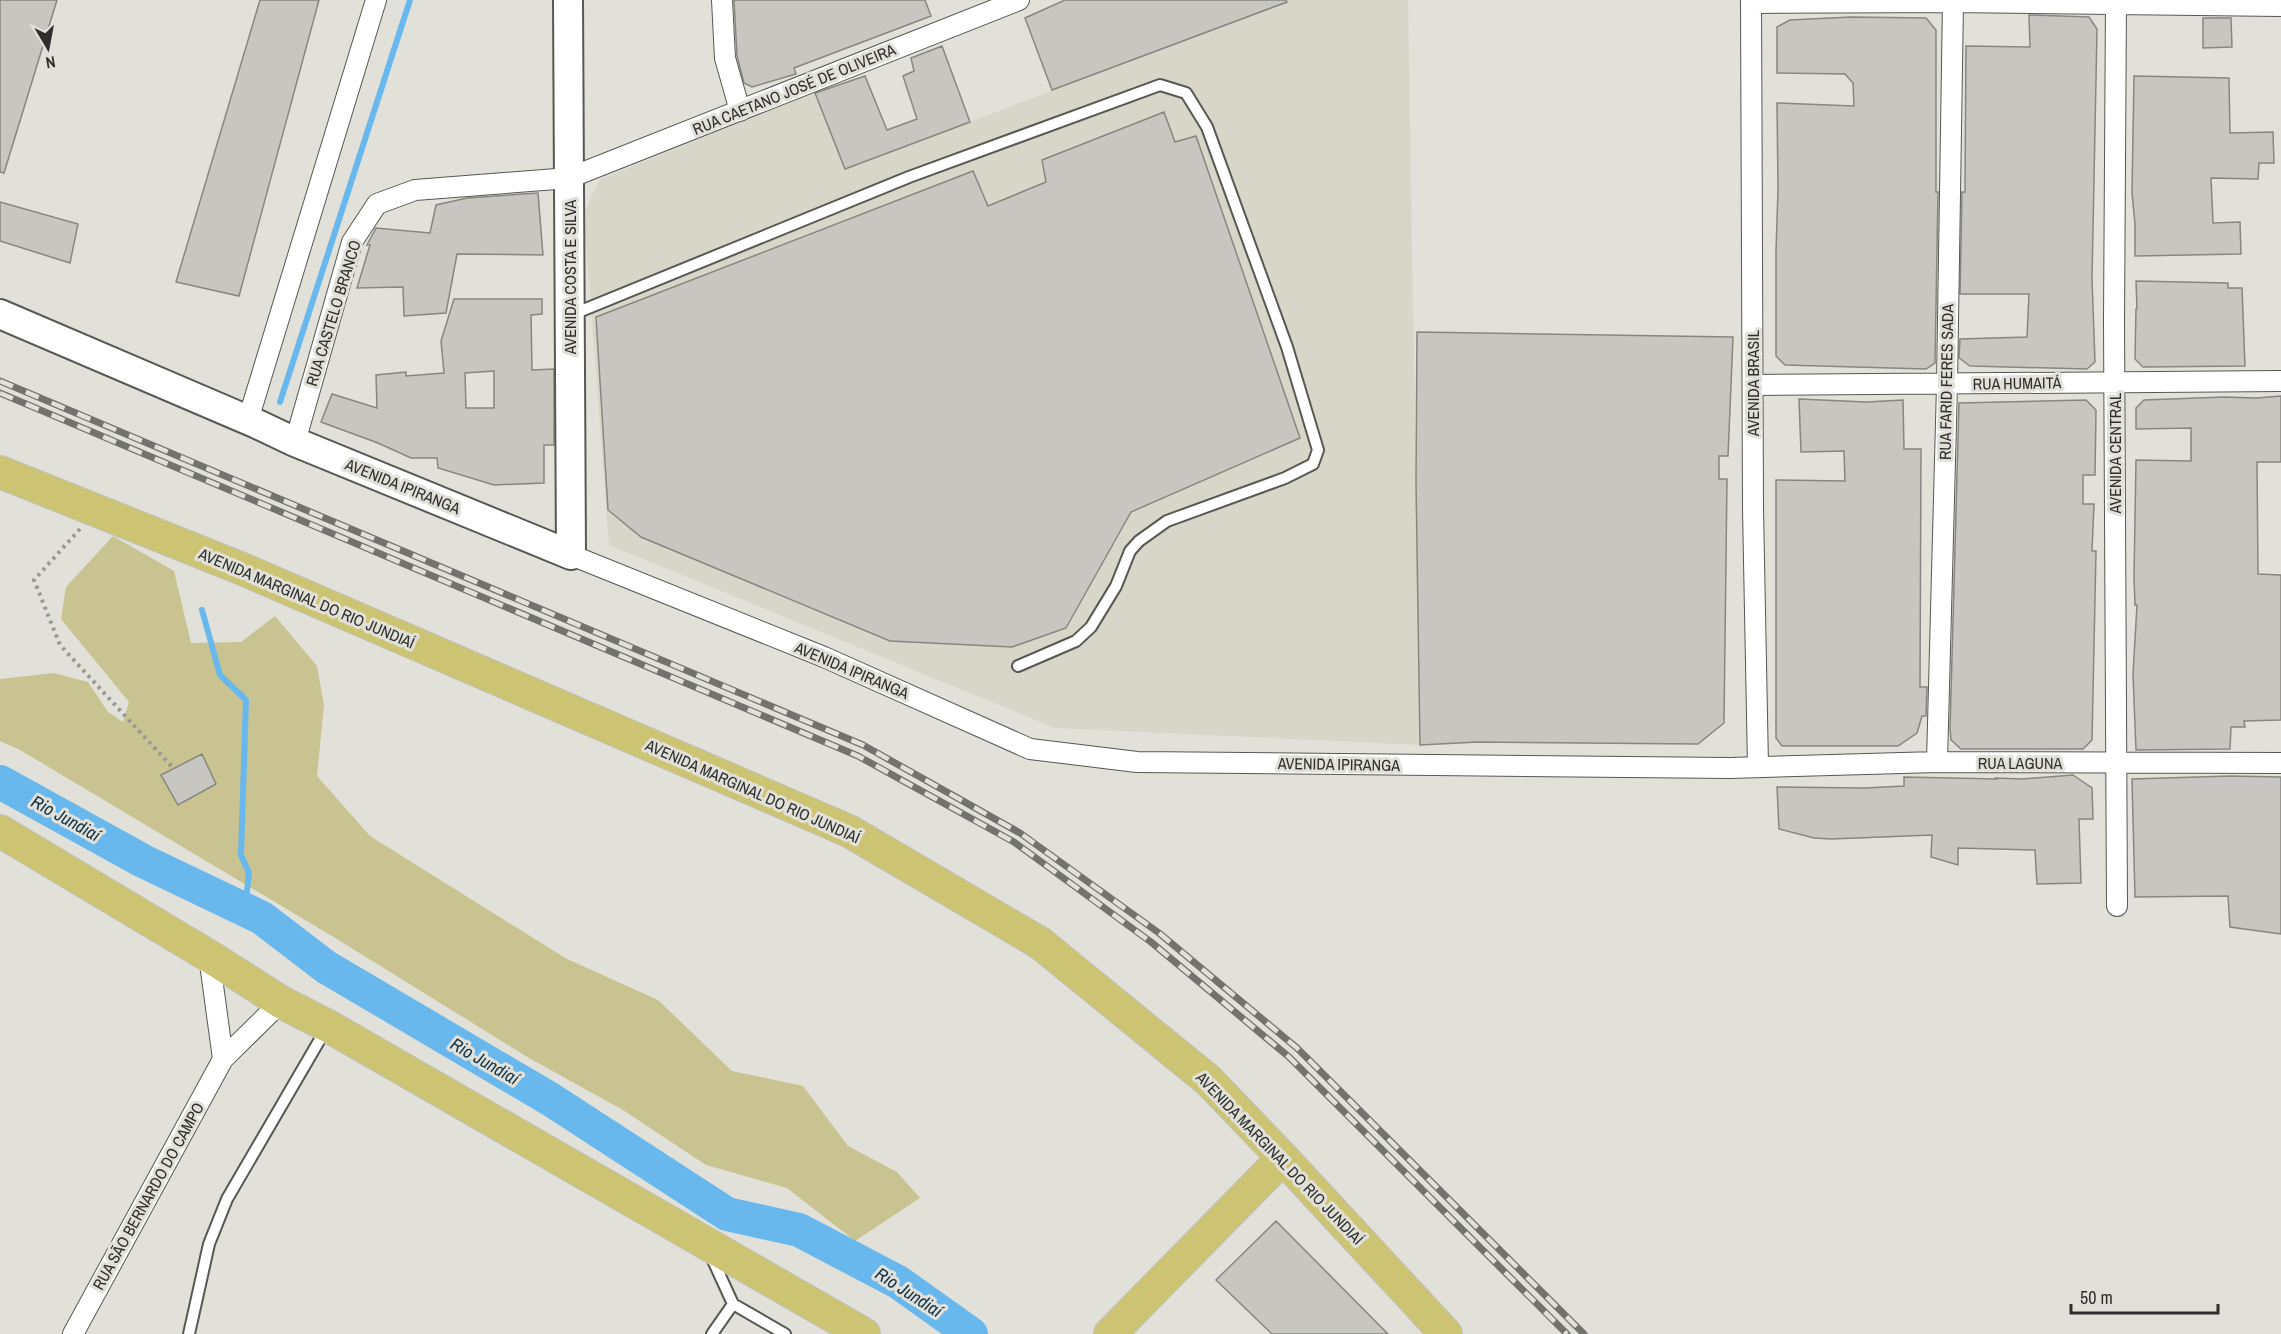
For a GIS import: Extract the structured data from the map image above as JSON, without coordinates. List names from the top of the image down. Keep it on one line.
{"streets":{"main road":["AVENIDA COSTA E SILVA","AVENIDA IPIRANGA","AVENIDA MARGINAL DO RIO JUNDIAÍ"],"street":["RUA CAETANO JOSÉ DE OLIVEIRA","RUA CASTELO BRANCO","RUA FARID FERES SADA","AVENIDA BRASIL","RUA HUMAITÁ","AVENIDA CENTRAL","RUA LAGUNA","RUA SÃO BERNARDO DO CAMPO"]},"crossings":[["RUA CAETANO JOSÉ DE OLIVEIRA","AVENIDA COSTA E SILVA"],["RUA CAETANO JOSÉ DE OLIVEIRA","RUA CASTELO BRANCO"],["AVENIDA COSTA E SILVA","RUA CASTELO BRANCO"],["AVENIDA COSTA E SILVA","AVENIDA IPIRANGA"],["RUA CASTELO BRANCO","AVENIDA IPIRANGA"],["RUA FARID FERES SADA","RUA HUMAITÁ"],["RUA FARID FERES SADA","RUA LAGUNA"],["AVENIDA BRASIL","RUA HUMAITÁ"],["AVENIDA BRASIL","AVENIDA IPIRANGA"],["AVENIDA BRASIL","RUA LAGUNA"],["RUA HUMAITÁ","AVENIDA CENTRAL"],["AVENIDA CENTRAL","RUA LAGUNA"],["AVENIDA IPIRANGA","RUA LAGUNA"]],"water":["Rio Jundiaí"],"scale_bar":"50 m","north":"bottom"}
